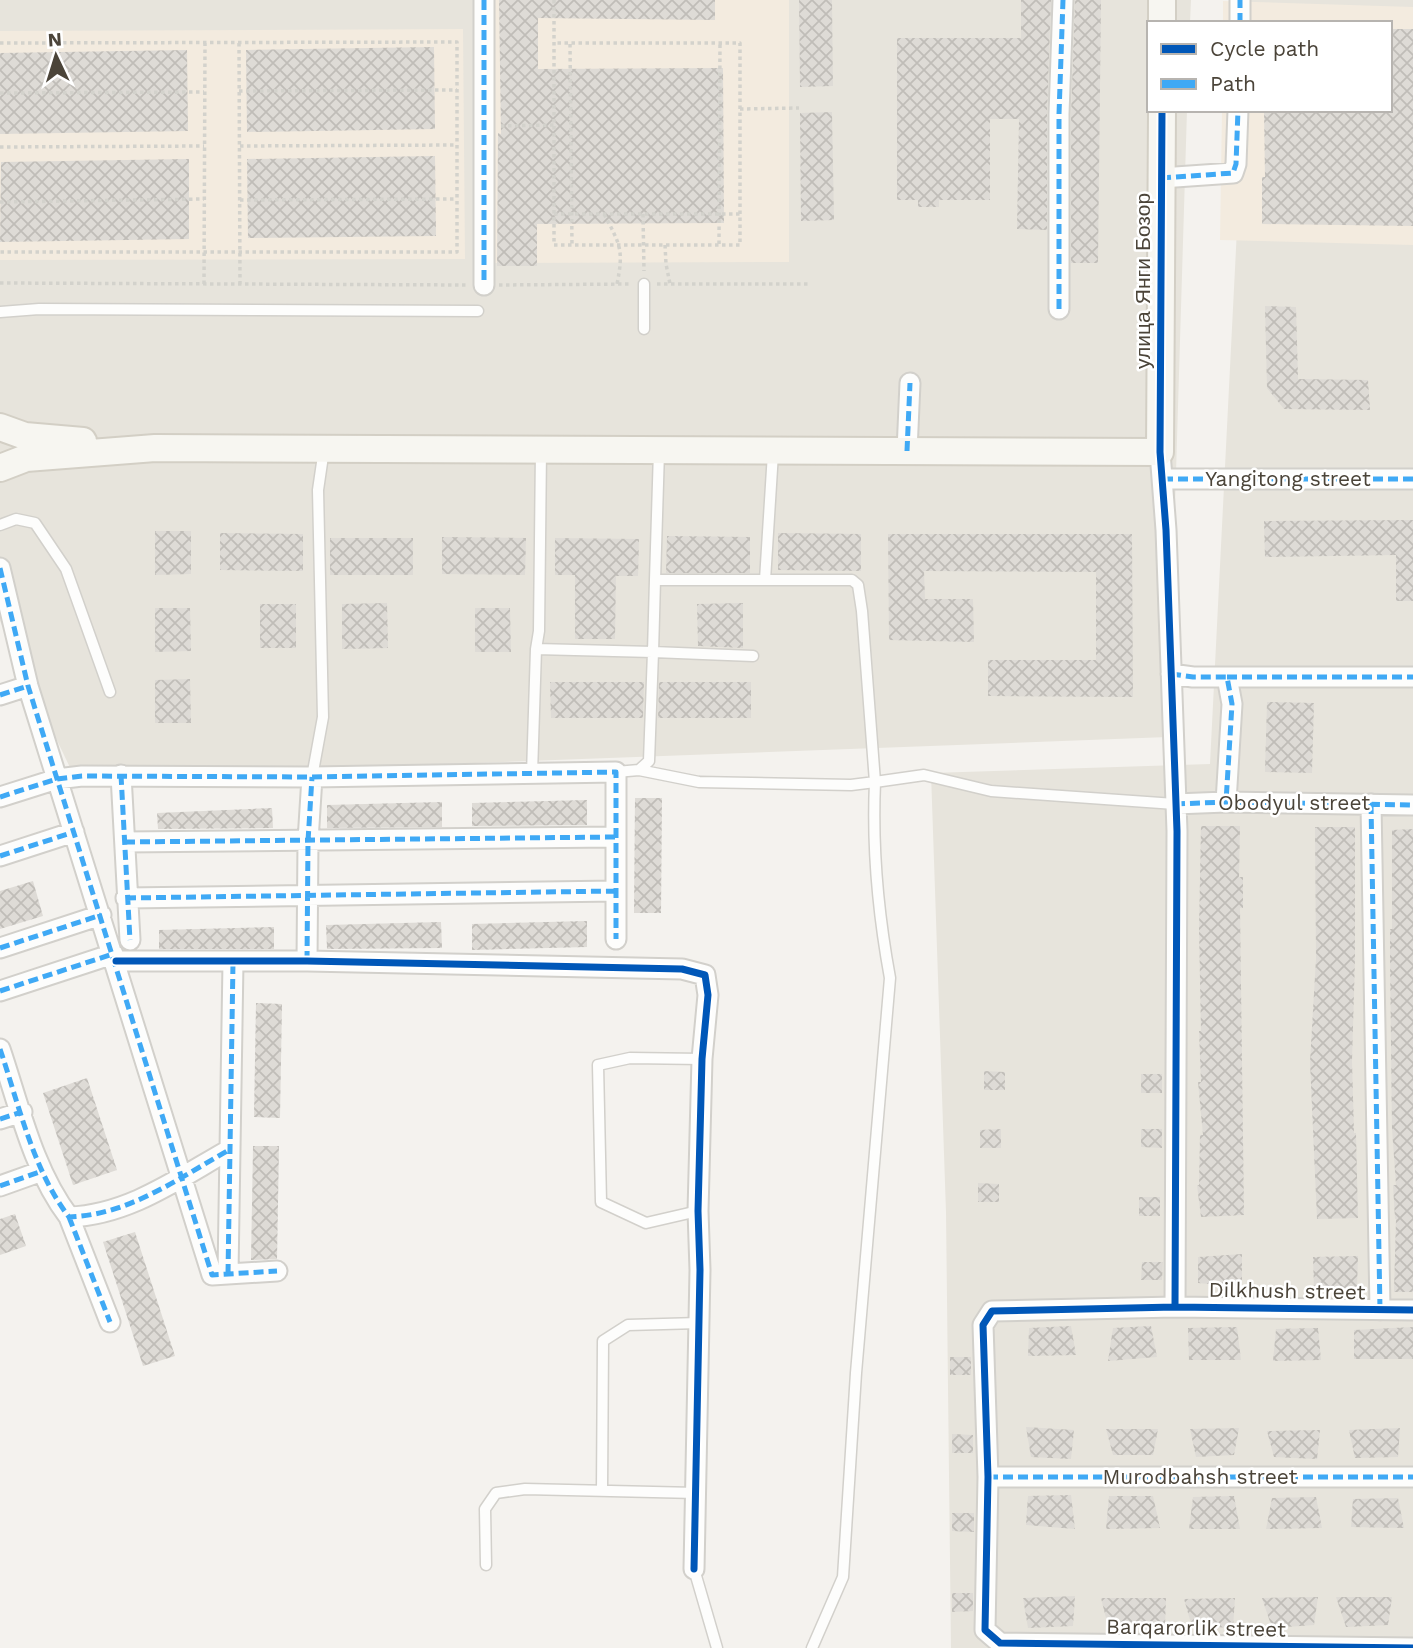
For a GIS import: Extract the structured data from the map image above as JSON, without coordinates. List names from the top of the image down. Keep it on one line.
{"streets":{"street":["улица Янги Бозор","Yangitong street","Obodyul street","Dilkhush street","Murodbahsh street","Barqarorlik street"]},"crossings":[["Dilkhush street","Murodbahsh street"],["Dilkhush street","Barqarorlik street"],["Murodbahsh street","Barqarorlik street"]],"legend":["Cycle path","Path"],"north":"top"}
